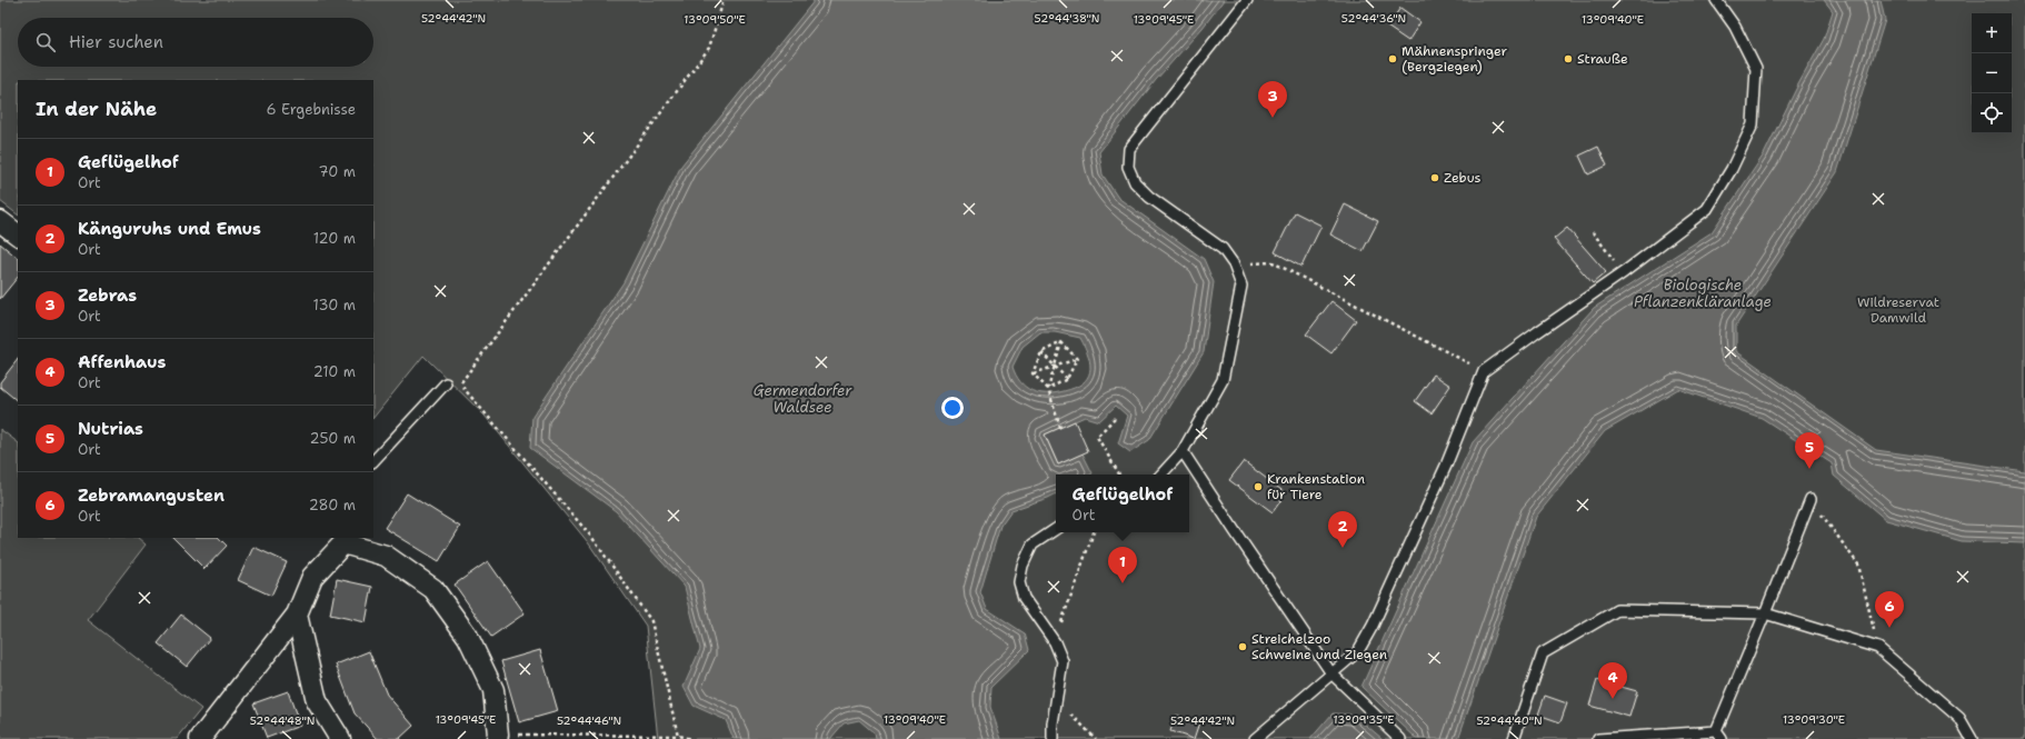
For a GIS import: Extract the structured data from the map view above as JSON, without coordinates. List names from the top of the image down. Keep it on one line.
{"water":["Biologische Pflanzenkläranlage","Germendorfer Waldsee"],"parks":["Wildreservat Damwild"],"places":["Mähnenspringer (Bergziegen)","Strauße","Zebus","Krankenstation für Tiere","Streichelzoo Schweine und Ziegen"],"page":{"map_buttons":["+","−"],"search":"Hier suchen","heading":["In der Nähe","6 Ergebnisse"],"pins":["3","5","2","1","6","4"],"list":[{"mark":"1","name":"Geflügelhof","note":"Ort","value":"70 m"},{"mark":"2","name":"Känguruhs und Emus","note":"Ort","value":"120 m"},{"mark":"3","name":"Zebras","note":"Ort","value":"130 m"},{"mark":"4","name":"Affenhaus","note":"Ort","value":"210 m"},{"mark":"5","name":"Nutrias","note":"Ort","value":"250 m"},{"mark":"6","name":"Zebramangusten","note":"Ort","value":"280 m"}],"popup":["Geflügelhof","Ort"]},"coordinates":["52°44'42\"N","52°44'38\"N","52°44'36\"N","13°09'40\"E","13°09'50\"E","13°09'45\"E","13°09'35\"E","13°09'30\"E","52°44'48\"N","52°44'46\"N","52°44'40\"N"]}
